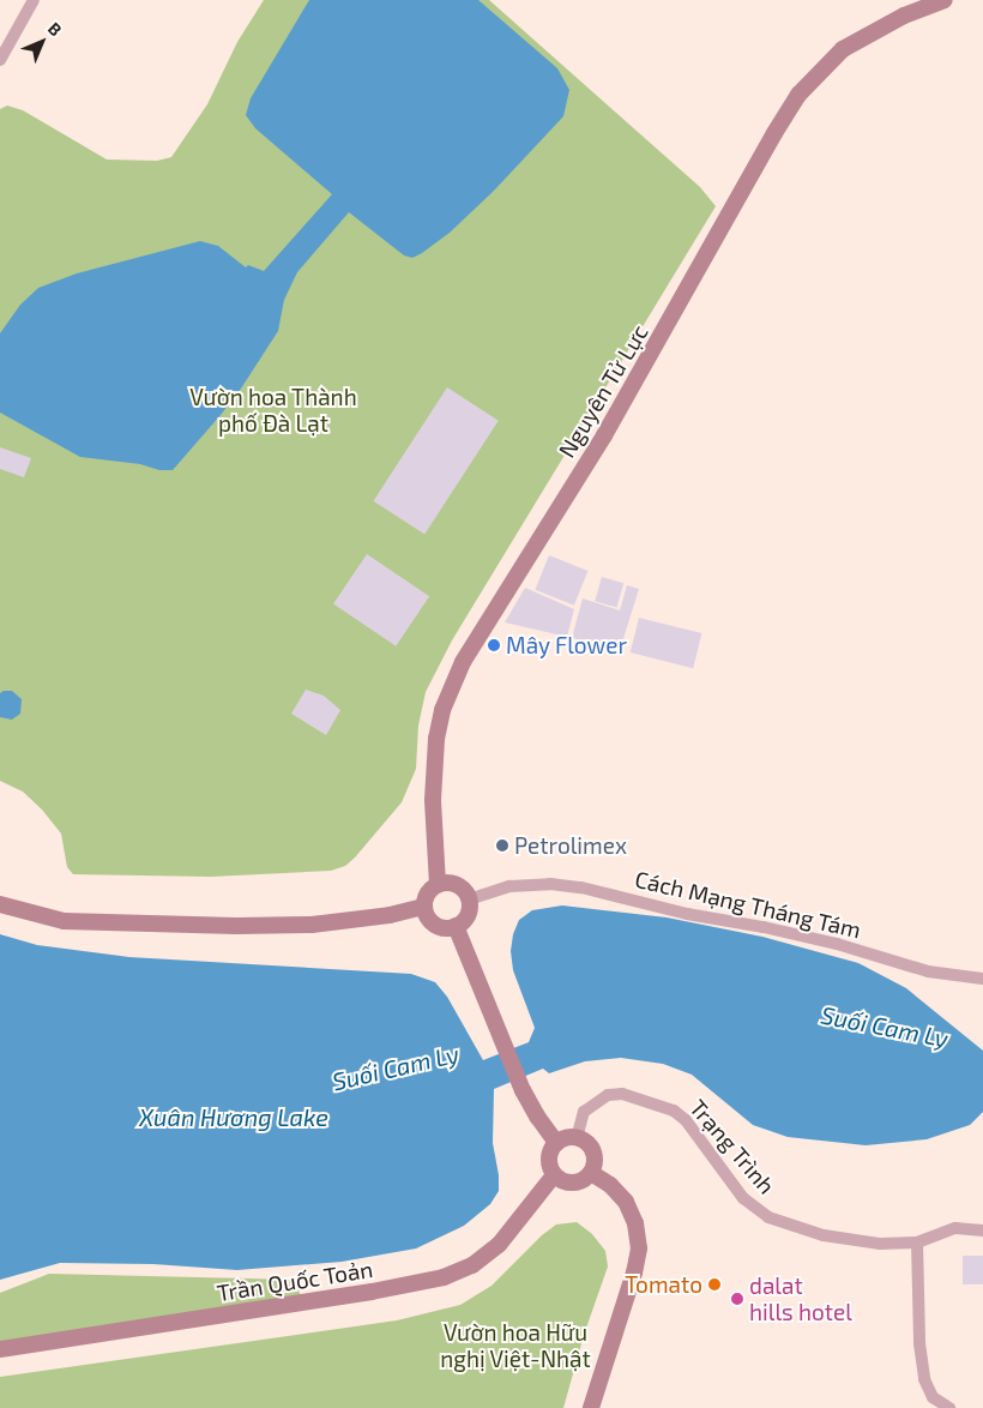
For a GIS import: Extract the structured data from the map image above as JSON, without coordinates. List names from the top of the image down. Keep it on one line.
{"streets":{"main road":["Nguyên Tử Lực","Trần Quốc Toản"],"street":["Cách Mạng Tháng Tám","Trạng Trình"]},"crossings":[["Nguyên Tử Lực","Cách Mạng Tháng Tám"],["Trạng Trình","Trần Quốc Toản"]],"water":["Suối Cam Ly","Xuân Hương Lake"],"parks":["Vườn hoa Thành phố Đà Lạt","Vườn hoa Hữu nghị Việt-Nhật"],"places":["Mây Flower","Petrolimex","Tomato","dalat hills hotel"],"north":"top right"}
